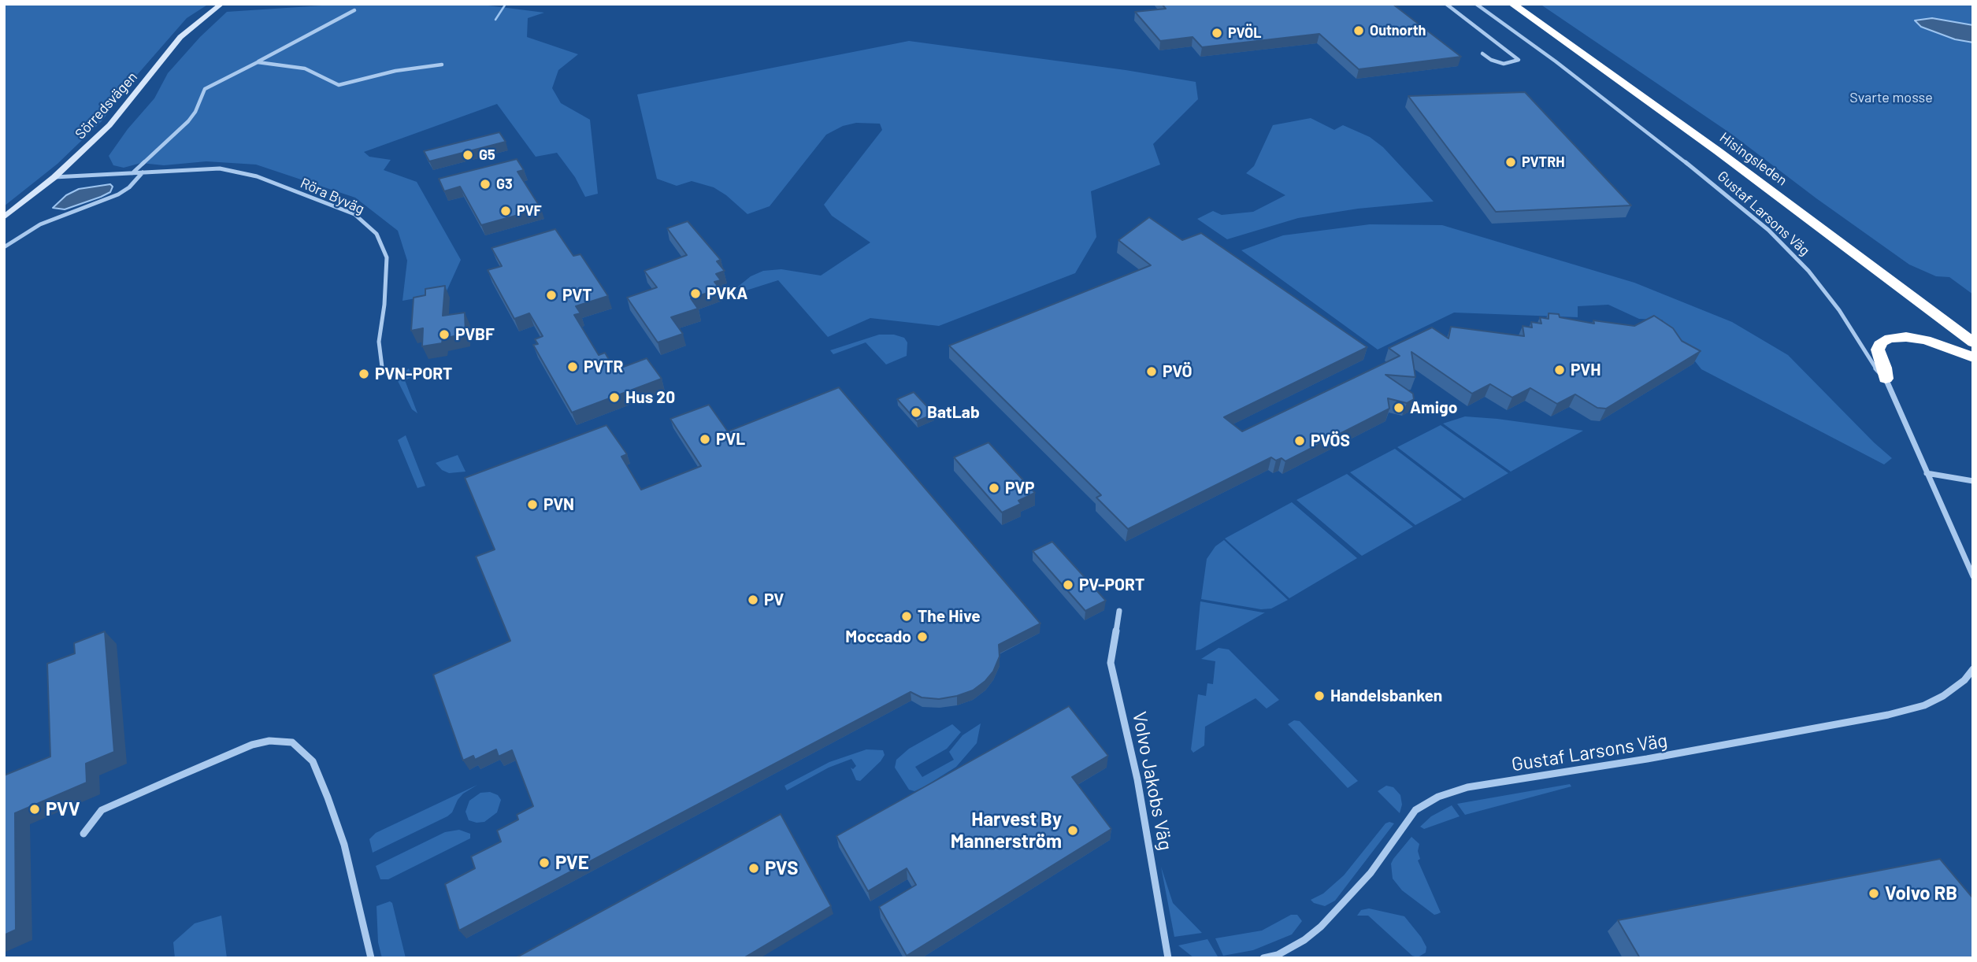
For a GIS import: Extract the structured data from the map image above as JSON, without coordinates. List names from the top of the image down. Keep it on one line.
{"streets":{"highway":["Hisingsleden"],"street":["Sörredsvägen","Röra Byväg","Gustaf Larsons Väg","Volvo Jakobs Väg"]},"crossings":[["Sörredsvägen","Röra Byväg"]],"parks":["Svarte mosse"],"places":["Outnorth","PVÖL","G5","PVTRH","G3","PVF","PVKA","PVT","PVBF","PVTR","PVH","PVÖ","PVN-PORT","Hus 20","Amigo","BatLab","PVL","PVÖS","PVP","PVN","PV-PORT","PV","The Hive","Moccado","Handelsbanken","PVV","Harvest By Mannerström","PVE","PVS","Volvo RB"]}
